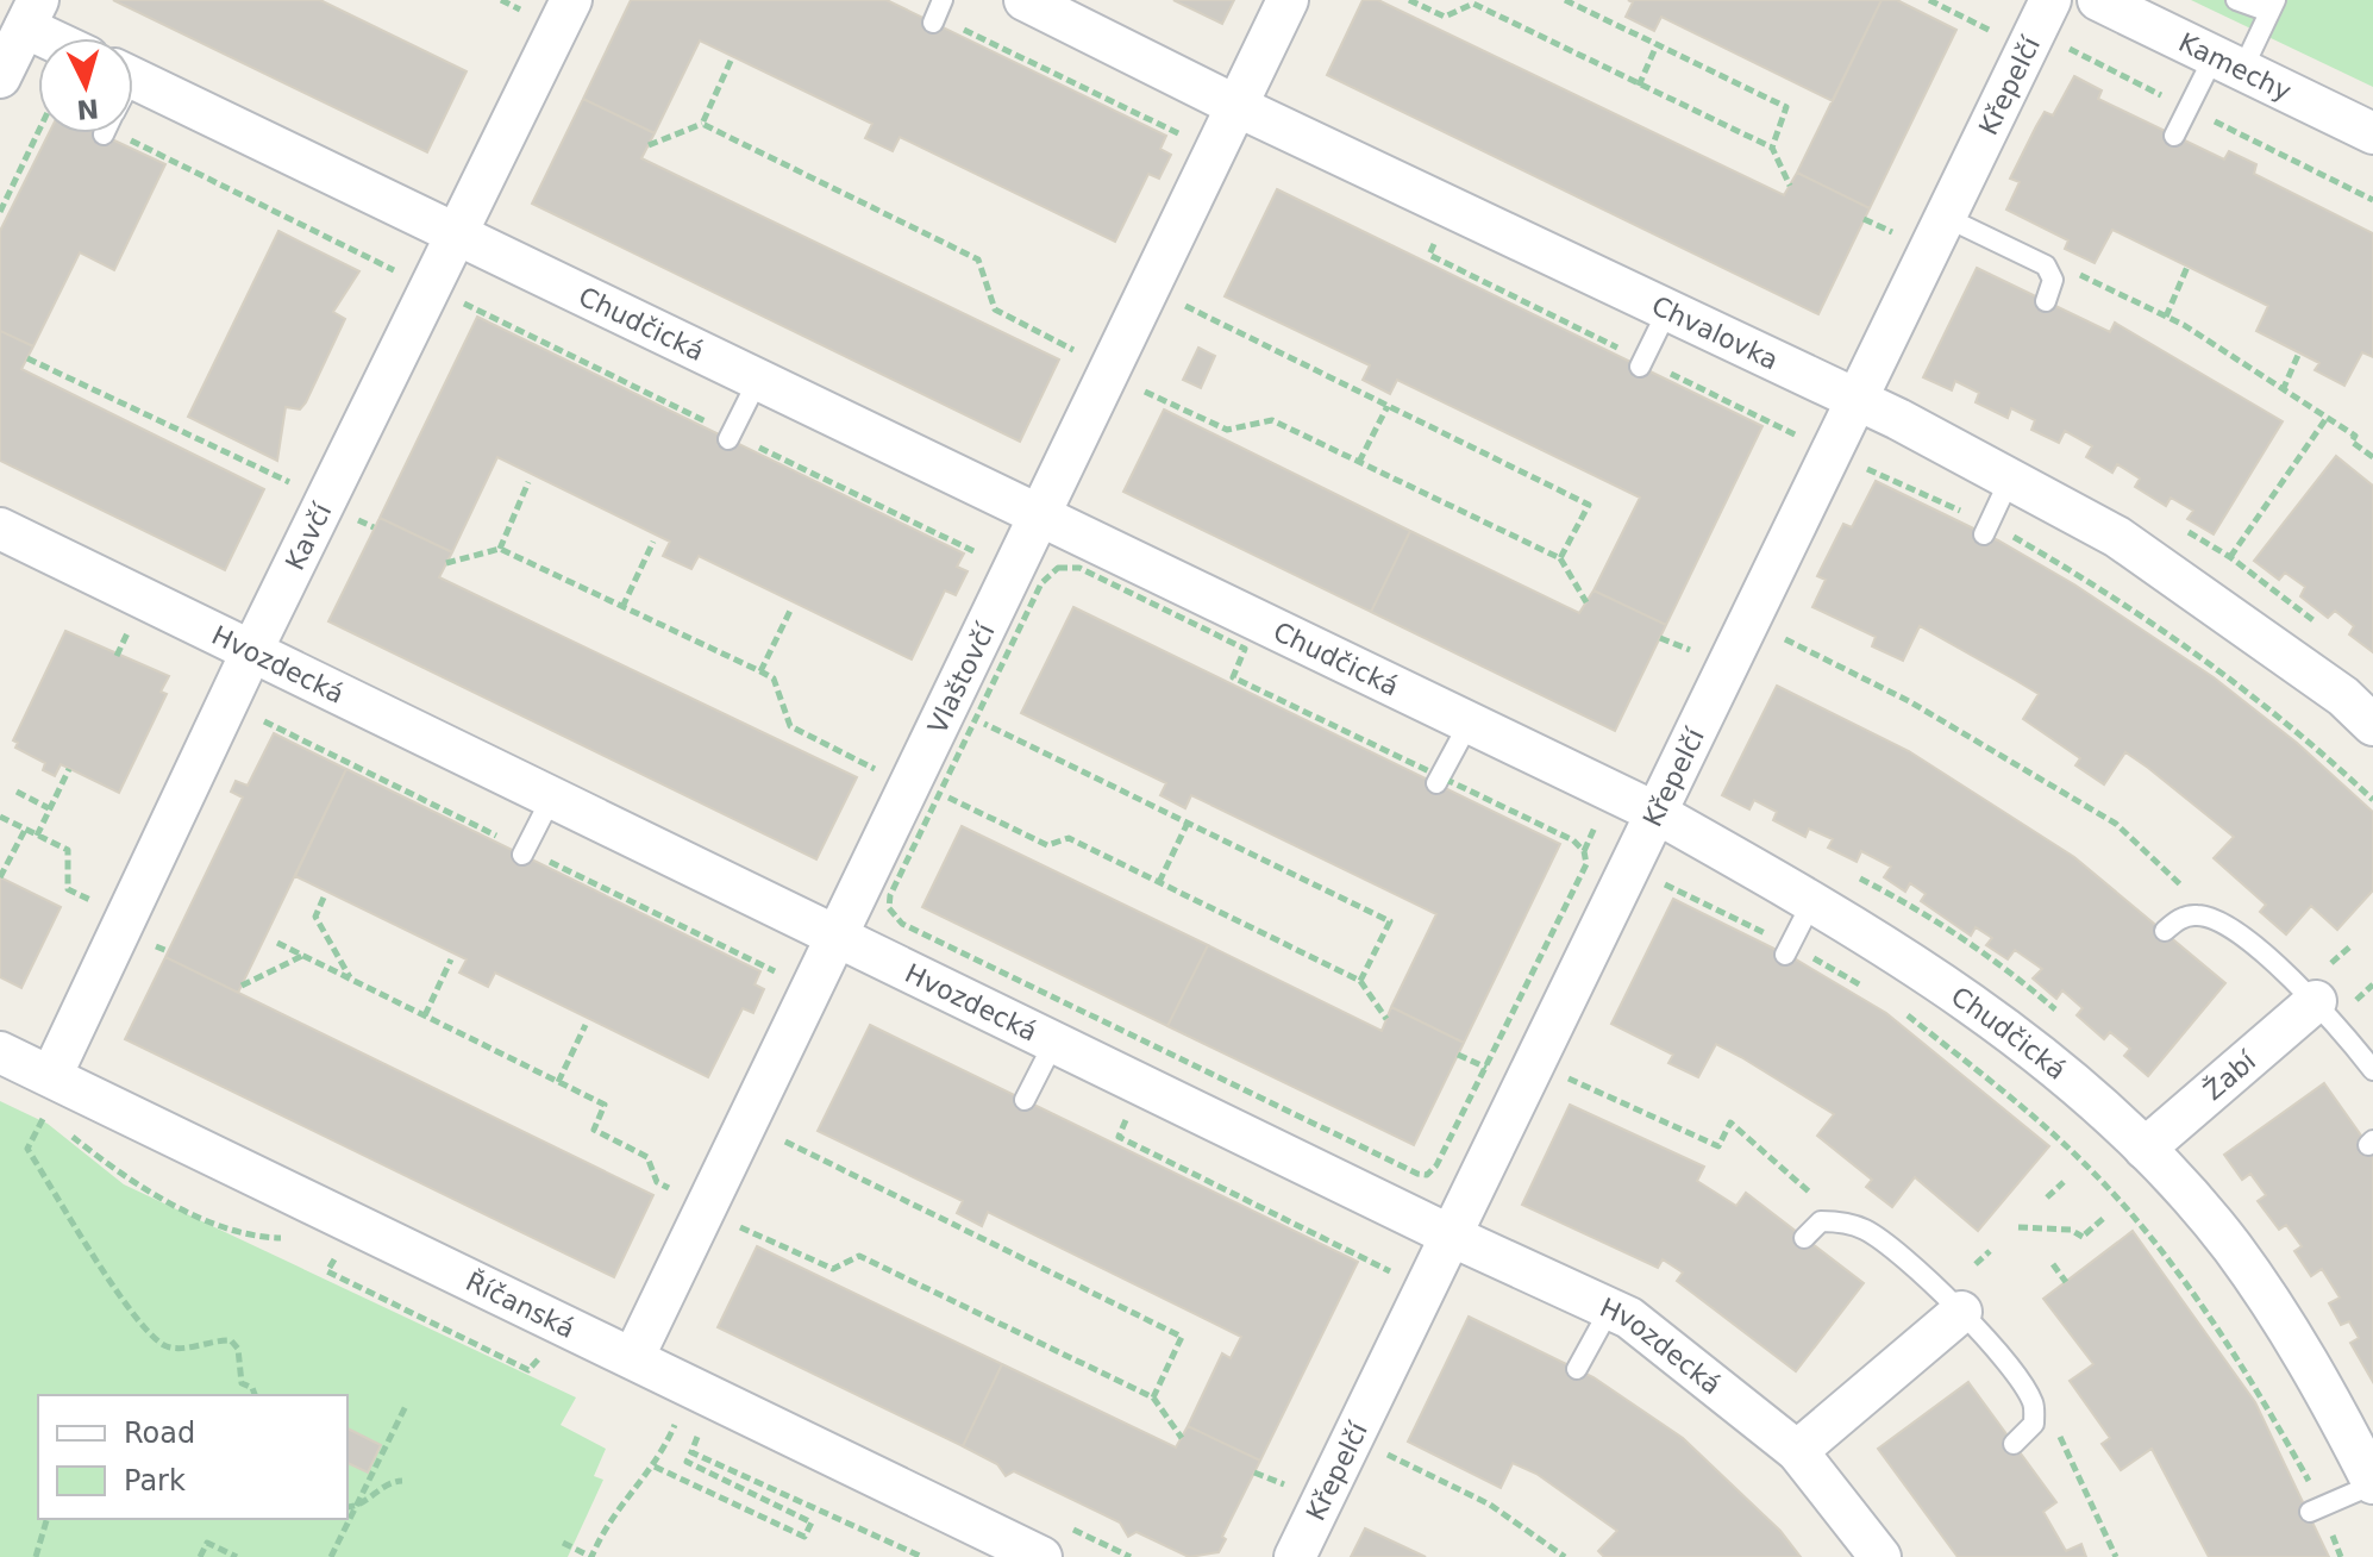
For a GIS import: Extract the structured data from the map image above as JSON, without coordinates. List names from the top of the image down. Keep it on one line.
{"streets":{"street":["Kamechy","Křepelčí","Chudčická","Chvalovka","Kavčí","Hvozdecká","Vlaštovčí","Žabí","Říčanská"]},"crossings":[["Křepelčí","Chudčická"],["Křepelčí","Chvalovka"],["Křepelčí","Hvozdecká"],["Chudčická","Kavčí"],["Chudčická","Vlaštovčí"],["Chudčická","Žabí"],["Chvalovka","Vlaštovčí"],["Kavčí","Hvozdecká"],["Kavčí","Říčanská"],["Hvozdecká","Vlaštovčí"],["Vlaštovčí","Říčanská"]],"legend":["Road","Park"],"north":"bottom"}
